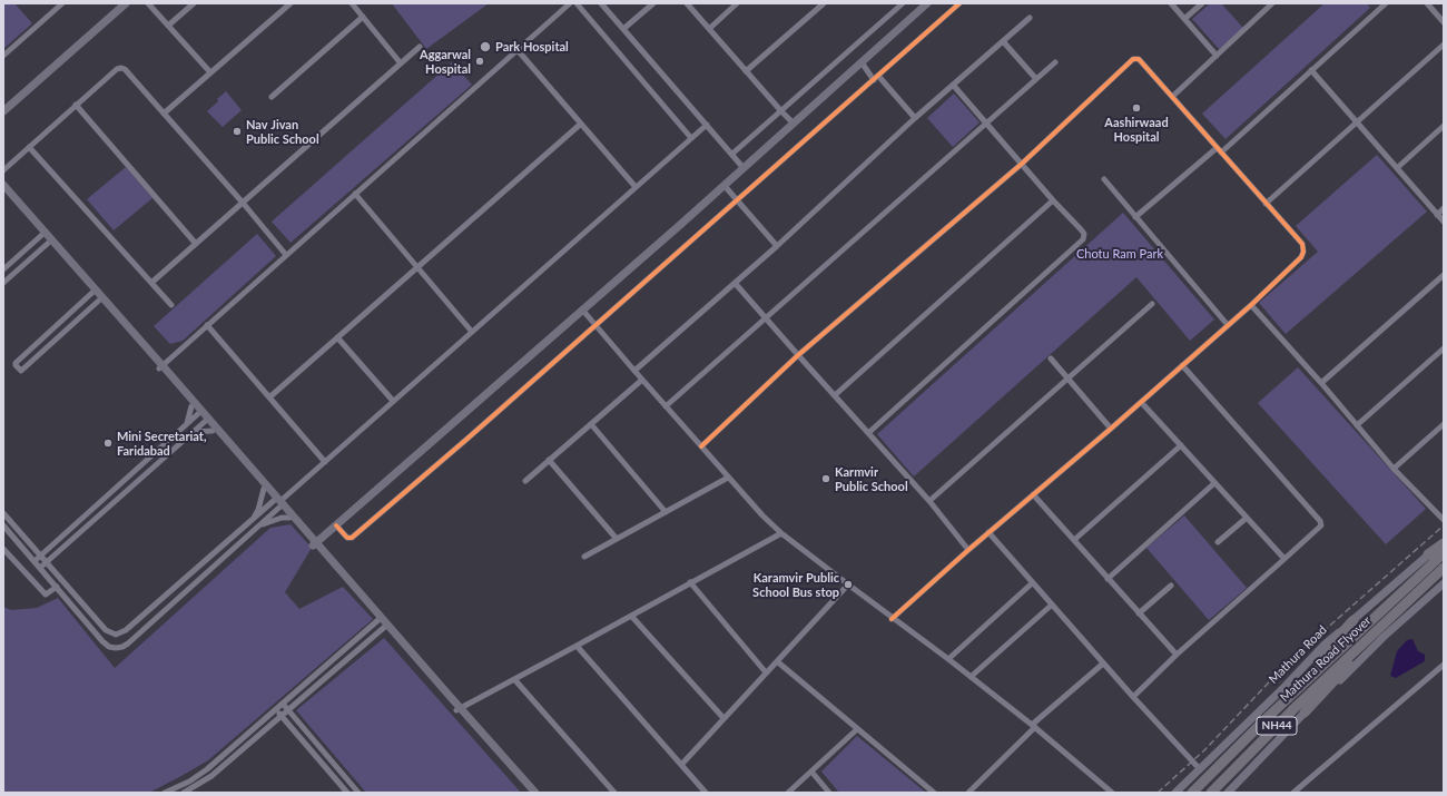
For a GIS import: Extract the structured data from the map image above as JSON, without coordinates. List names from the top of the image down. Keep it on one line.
{"streets":{"highway":["Mathura Road","Mathura Road Flyover","NH44"]},"crossings":[["Mathura Road","Mathura Road Flyover"]],"parks":["Chotu Ram Park"],"places":["Park Hospital","Aggarwal Hospital","Aashirwaad Hospital","Nav Jivan Public School","Mini Secretariat, Faridabad","Karmvir Public School","Karamvir Public School Bus stop"]}
